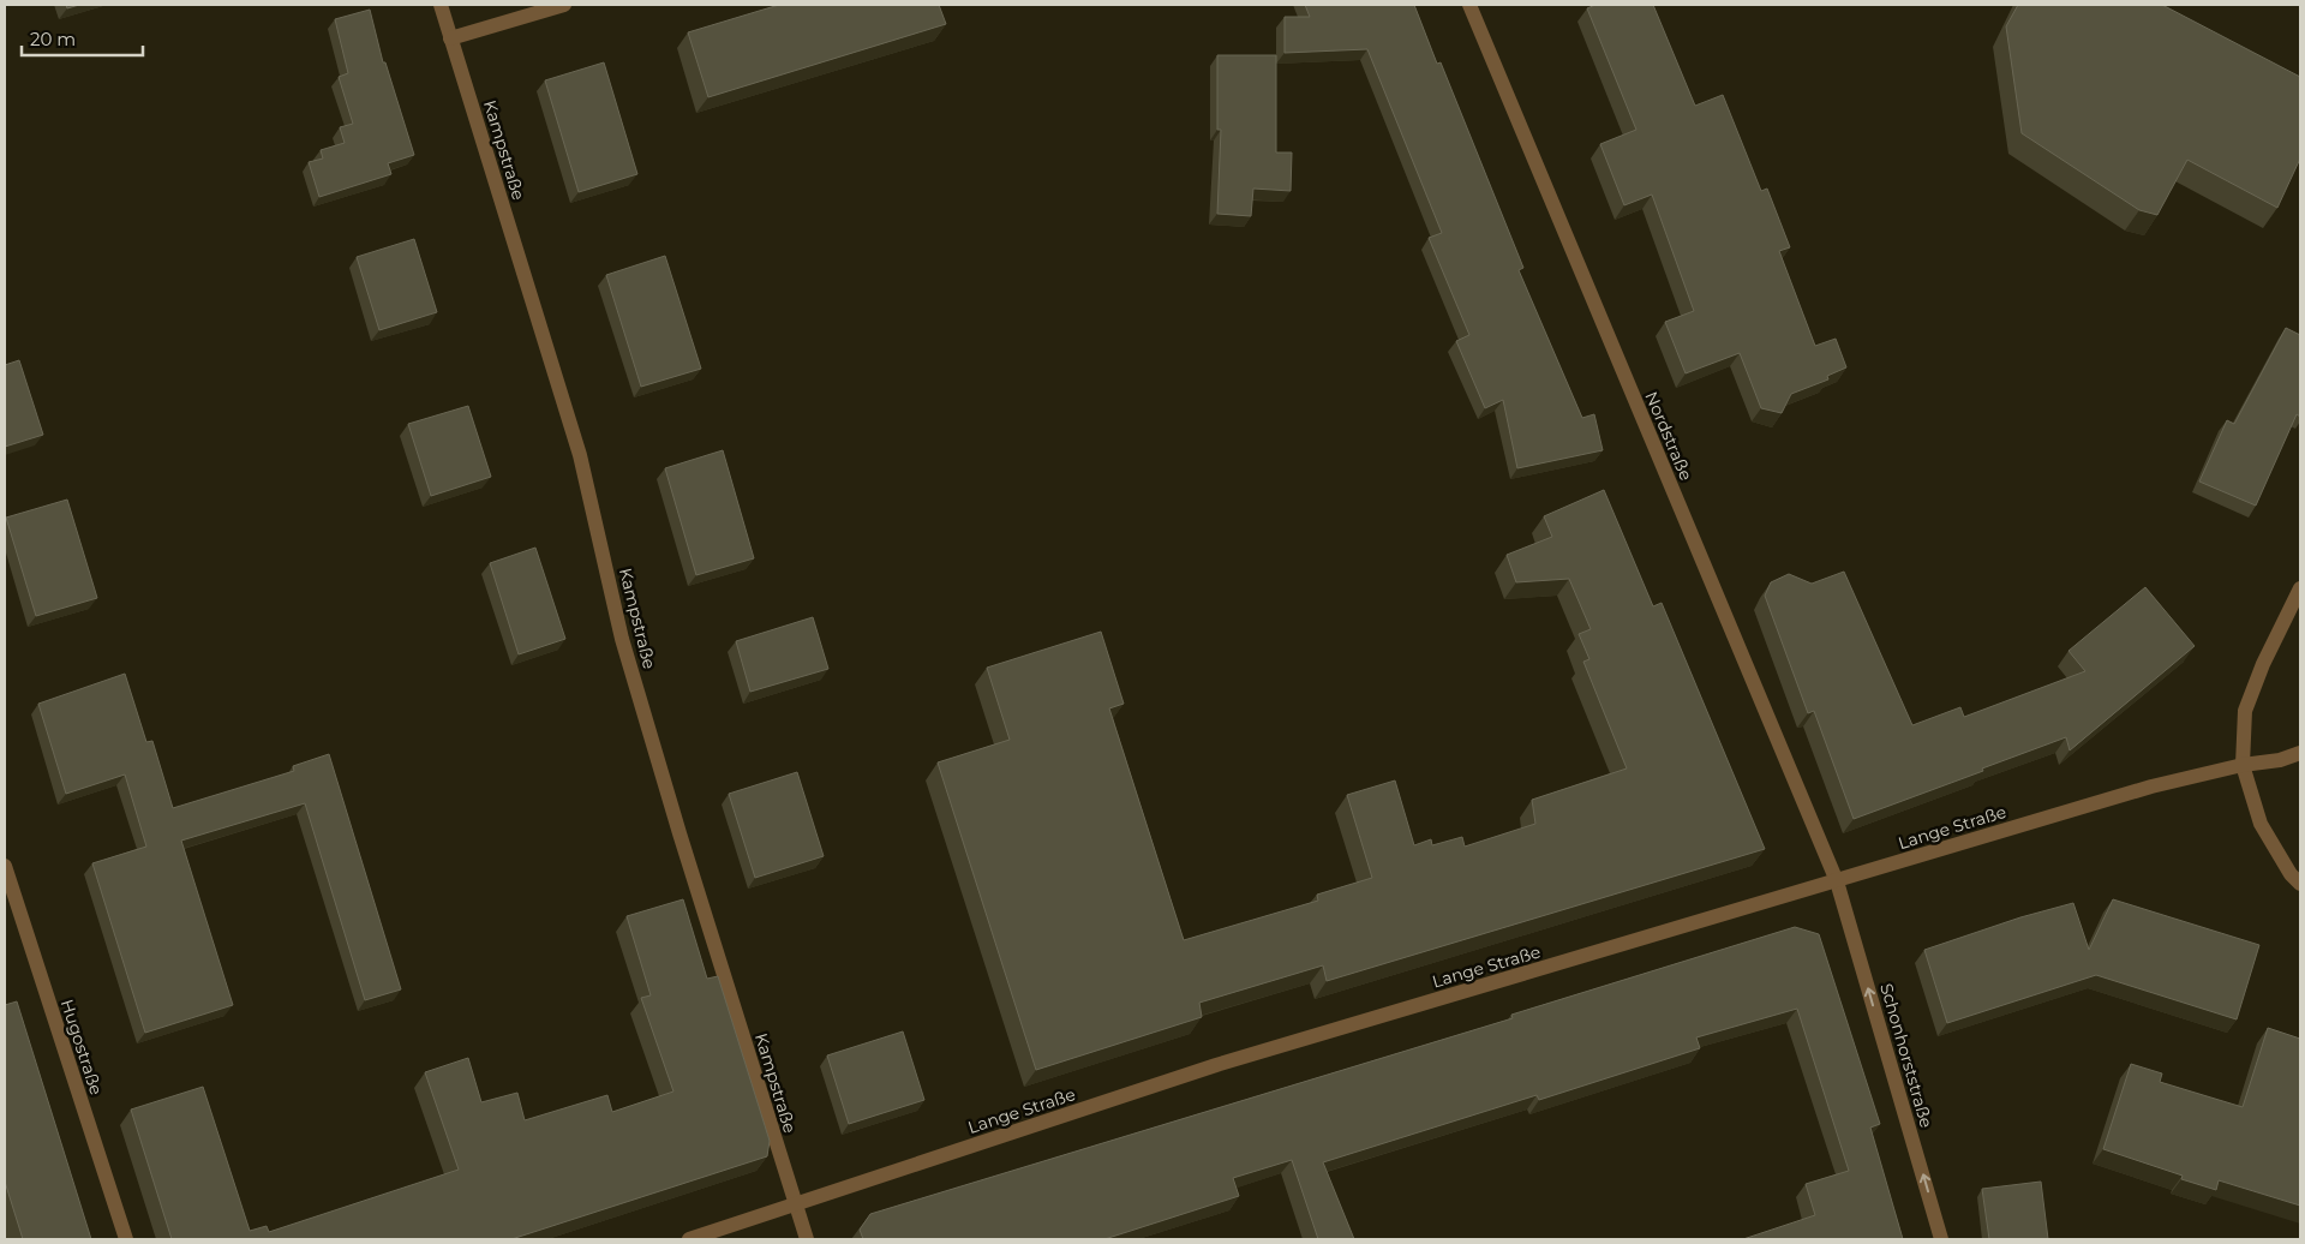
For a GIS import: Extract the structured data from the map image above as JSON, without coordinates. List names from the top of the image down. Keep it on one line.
{"streets":{"street":["Kampstraße","Nordstraße","Lange Straße","Hugostraße","Schonhorststraße"]},"crossings":[["Kampstraße","Lange Straße"],["Nordstraße","Lange Straße"],["Nordstraße","Schonhorststraße"],["Lange Straße","Schonhorststraße"]],"one_way":["Schonhorststraße"],"scale_bar":"20 m"}
